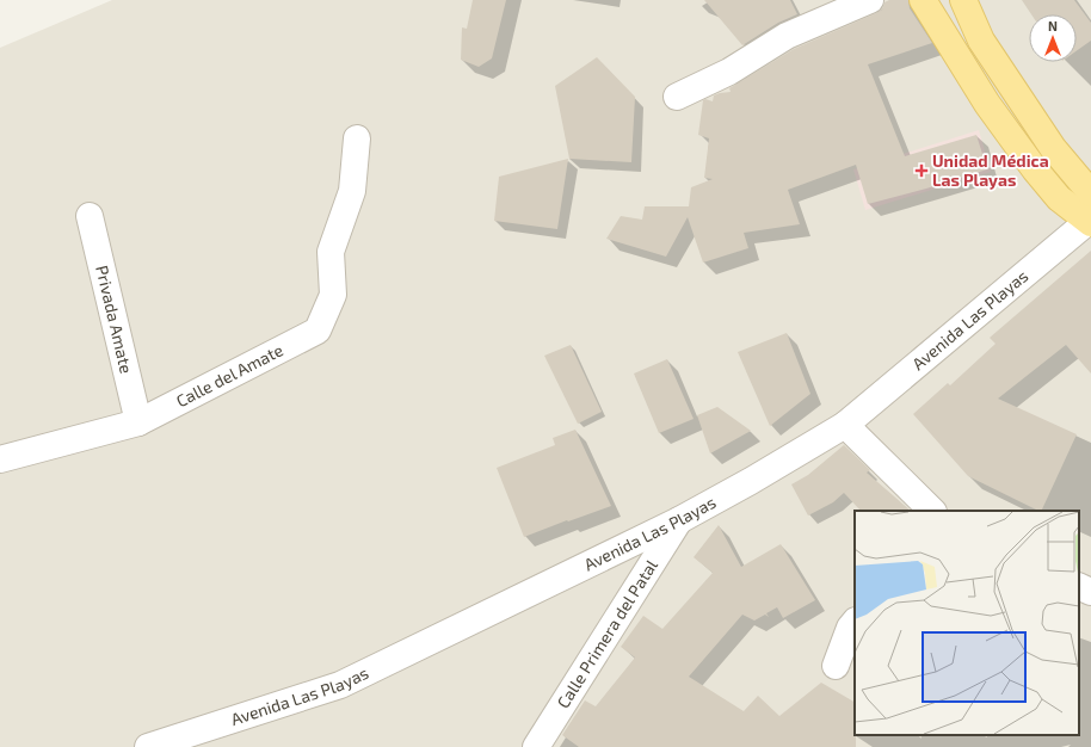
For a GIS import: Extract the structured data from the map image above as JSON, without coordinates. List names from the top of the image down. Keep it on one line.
{"streets":{"street":["Privada Amate","Avenida Las Playas","Calle del Amate","Calle Primera del Patal"]},"crossings":[["Privada Amate","Calle del Amate"],["Avenida Las Playas","Calle Primera del Patal"]],"places":{"health":["Unidad Médica Las Playas"]},"north":"top"}
